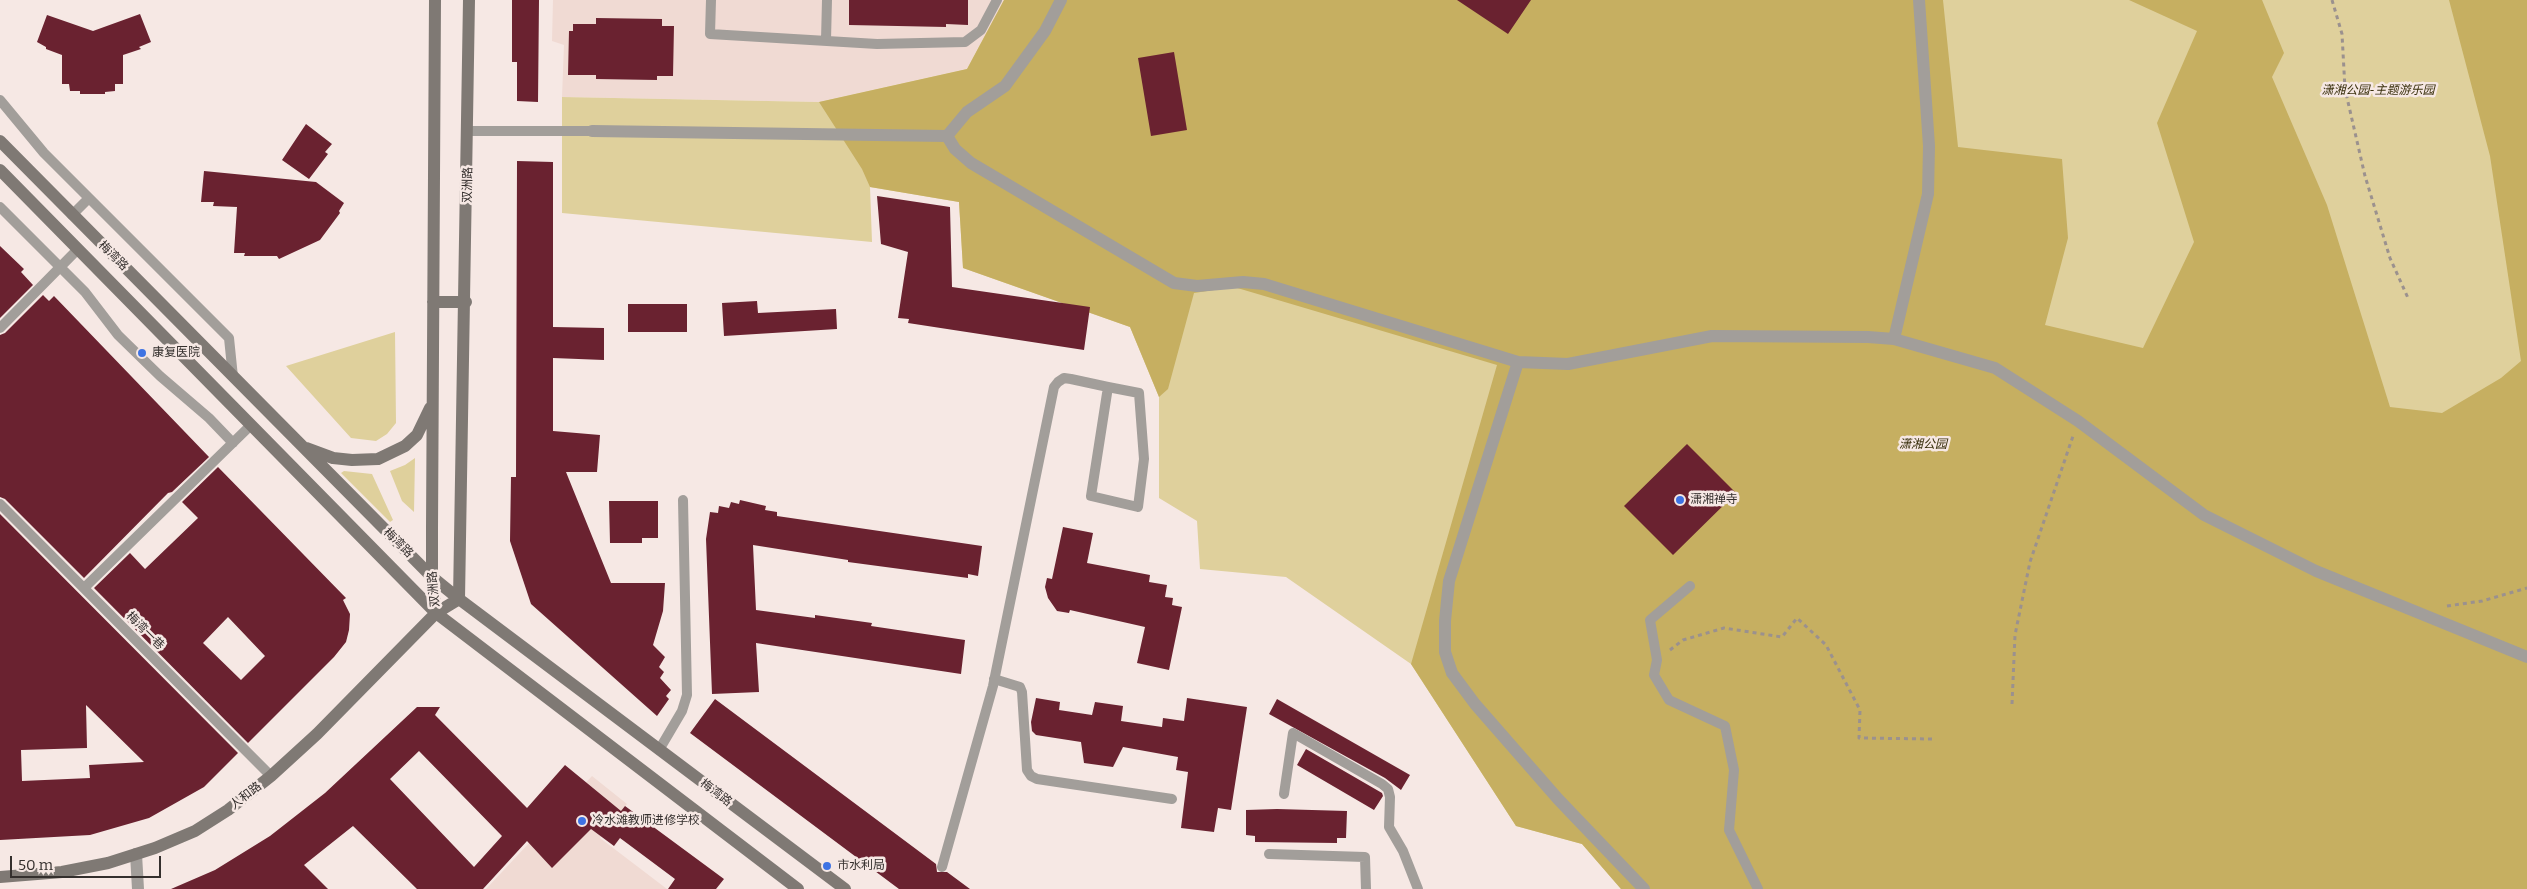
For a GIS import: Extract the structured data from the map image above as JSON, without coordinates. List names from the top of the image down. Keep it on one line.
{"streets":{"street":["双洲路","梅湾路","人和路"],"lane":["梅湾一巷"]},"crossings":[["双洲路","梅湾路"],["双洲路","人和路"],["梅湾路","人和路"],["梅湾一巷","人和路"]],"parks":["潇湘公园-主题游乐园","潇湘公园"],"places":["康复医院","潇湘禅寺","冷水滩教师进修学校","市水利局"],"scale_bar":"50 m"}
